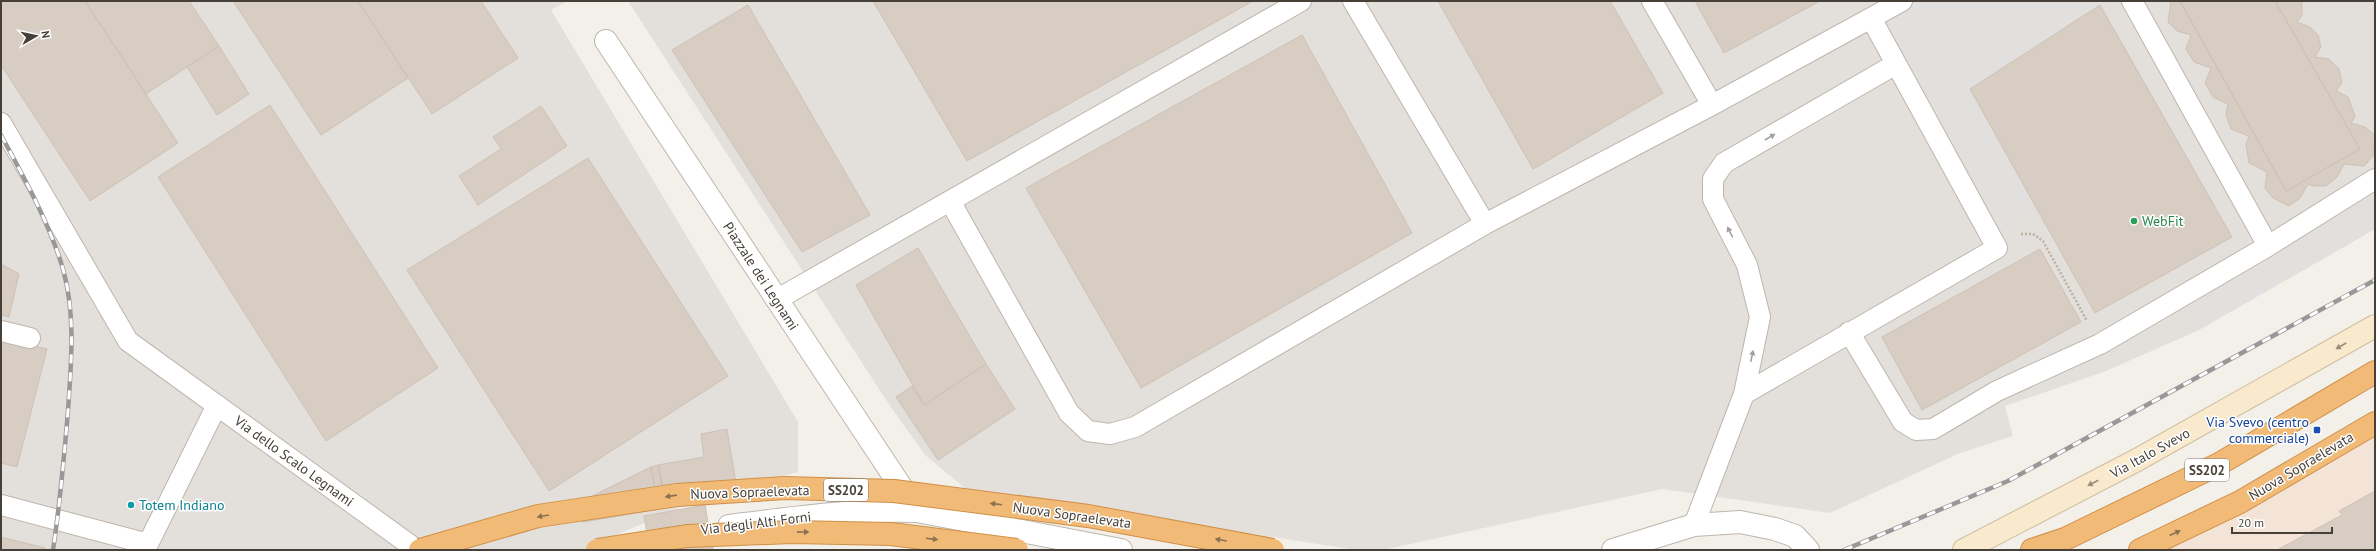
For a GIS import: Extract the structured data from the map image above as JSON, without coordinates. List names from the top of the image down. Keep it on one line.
{"streets":{"highway":["Nuova Sopraelevata","SS202"],"main road":["Via Italo Svevo"],"street":["Piazzale dei Legnami","Via degli Alti Forni"],"lane":["Via dello Scalo Legnami"]},"crossings":[["Piazzale dei Legnami","Via degli Alti Forni"],["Via dello Scalo Legnami","Nuova Sopraelevata"]],"places":{"other":["WebFit","Totem Indiano"],"transit":["Via Svevo (centro commerciale)"]},"scale_bar":"20 m","north":"right"}
